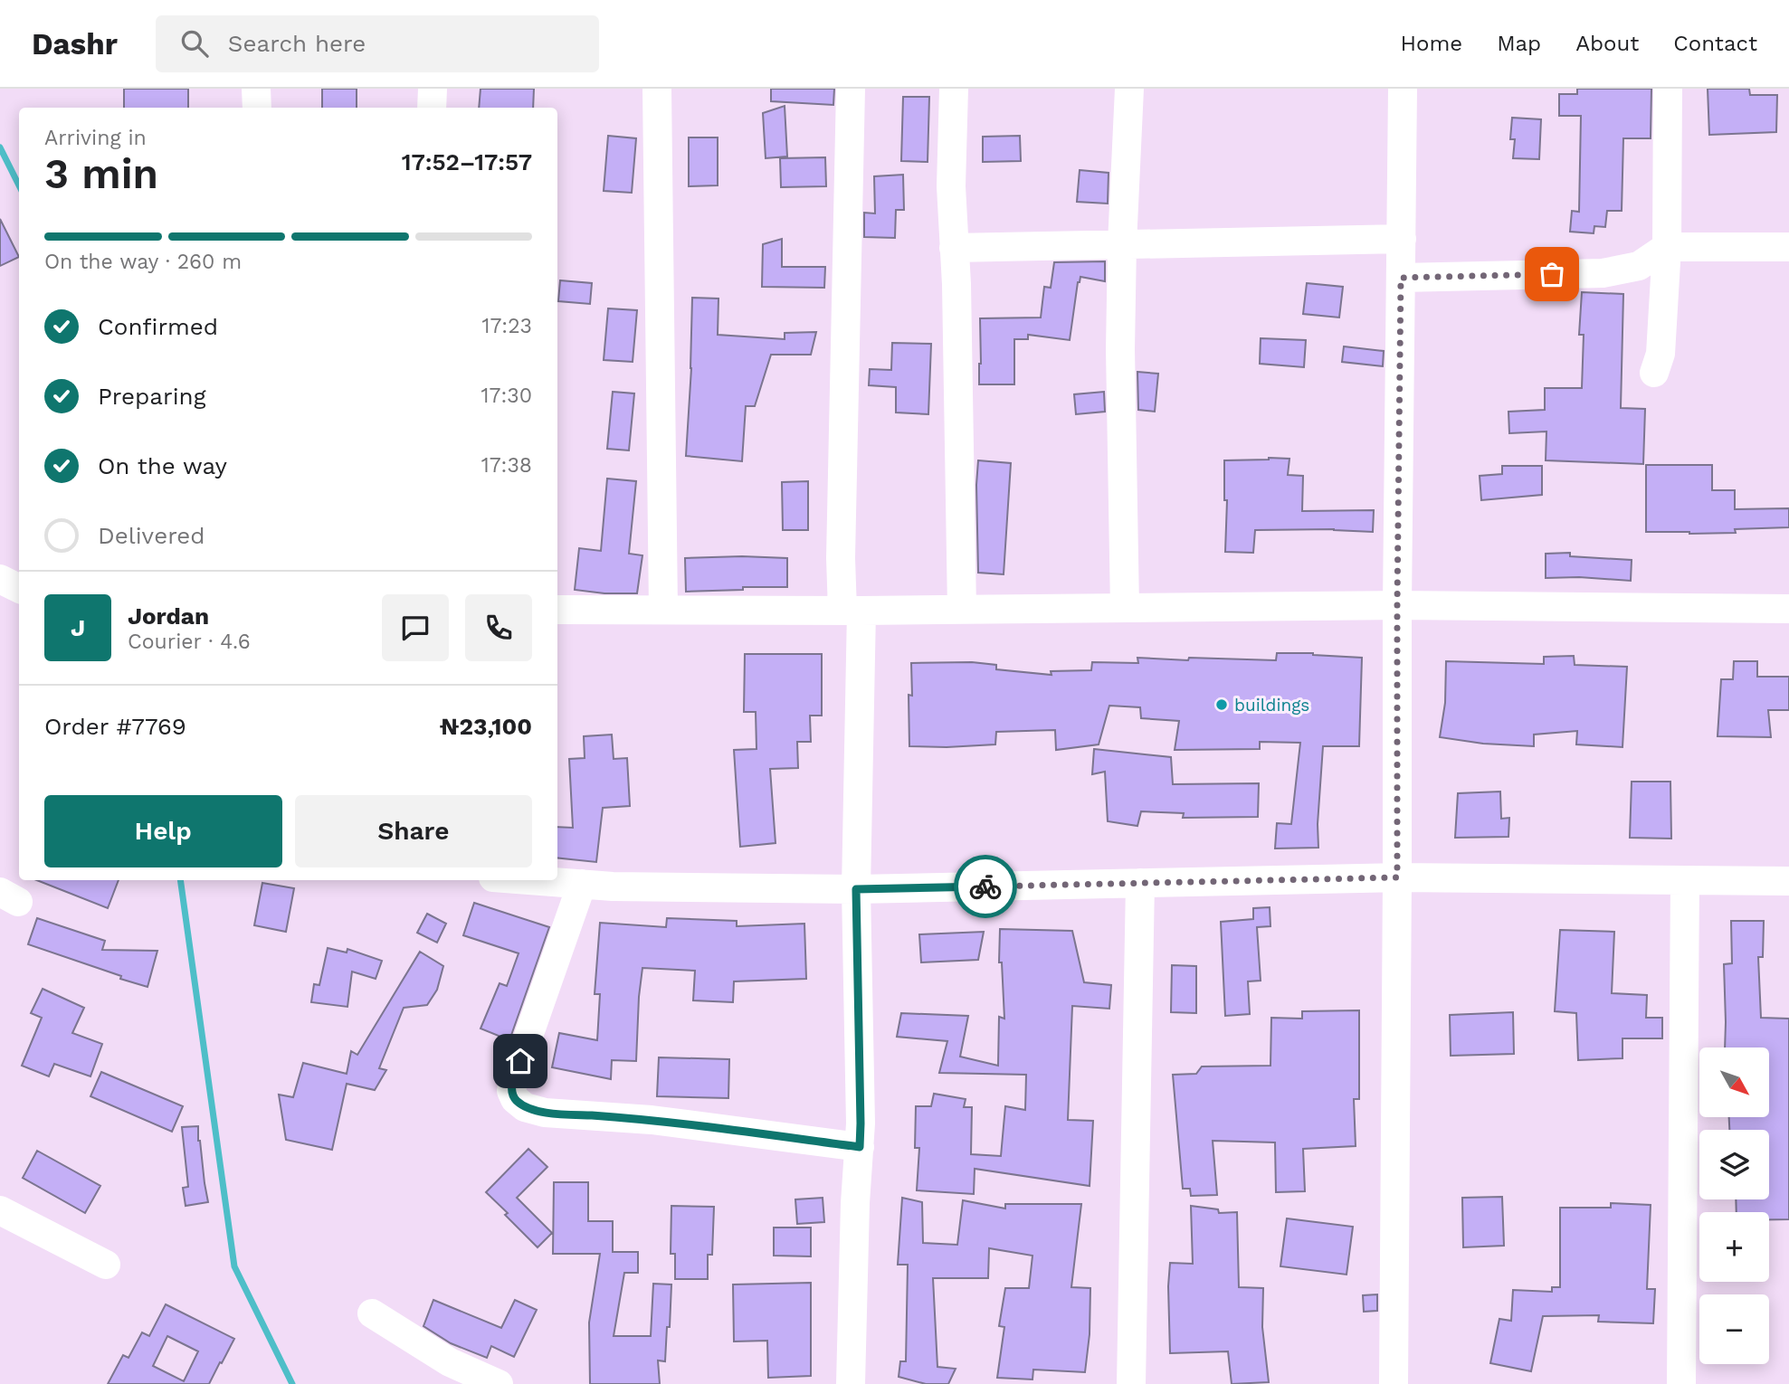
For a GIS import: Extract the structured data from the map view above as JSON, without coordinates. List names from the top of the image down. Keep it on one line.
{"places":["buildings"],"north":"bottom right","page":{"header":"Dashr","search":"Search here","nav":["Home","Map","About","Contact"],"heading":["3 min","Arriving in","17:52–17:57"],"panel":["Jordan","Courier · 4.6","Order #7769","₦23,100"],"bar":"On the way · 260 m","list":[["Confirmed","17:23"],["Preparing","17:30"],["On the way","17:38"],"Delivered"],"round":"J","buttons":["Help","Share"],"map_buttons":["+","−"]}}
